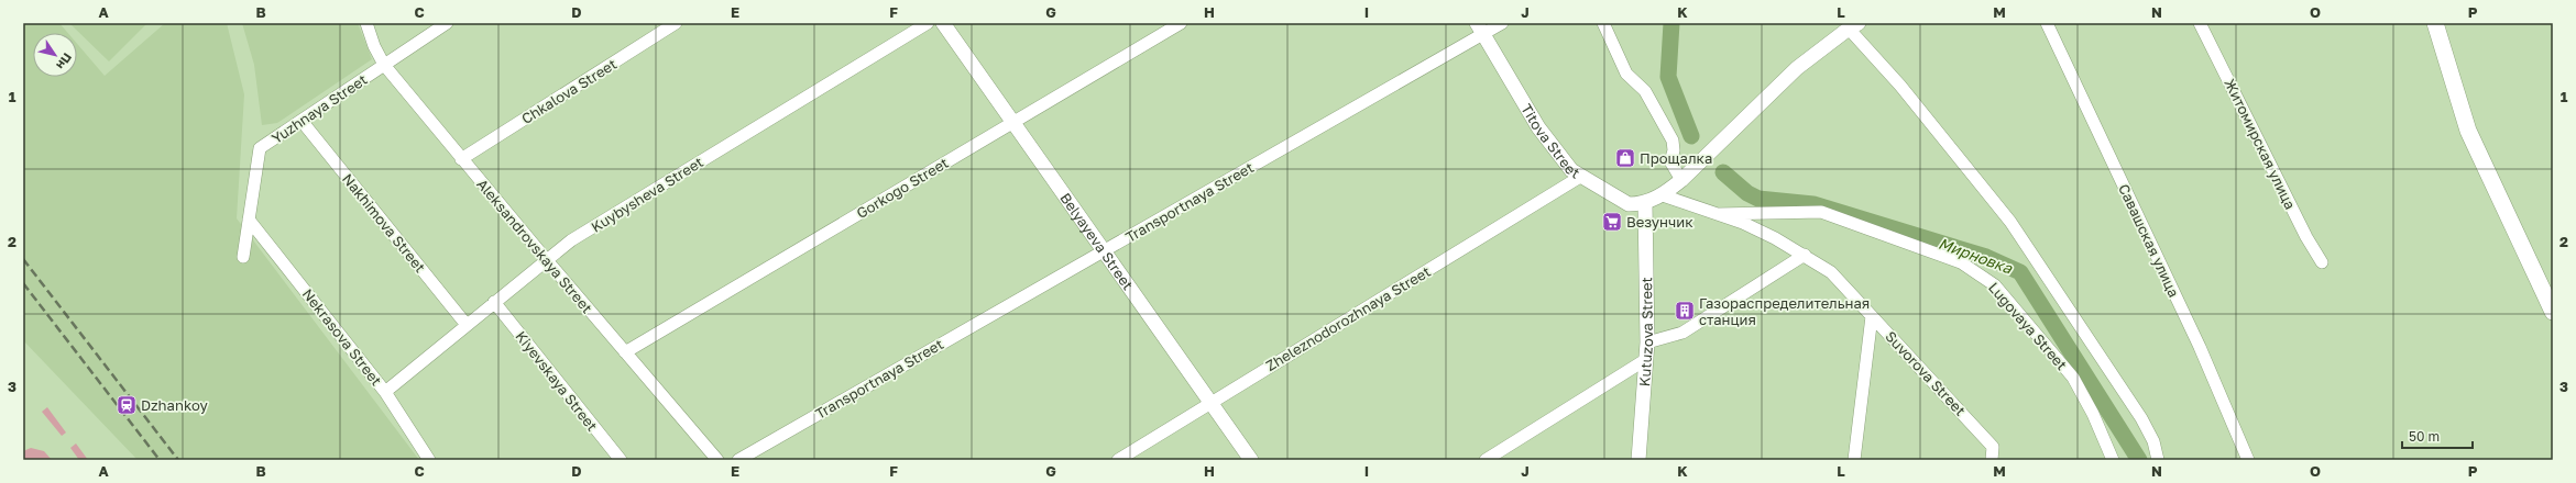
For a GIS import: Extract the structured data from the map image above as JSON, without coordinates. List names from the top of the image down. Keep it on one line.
{"streets":{"main road":["Titova Street","Belyayeva Street","Kutuzova Street"],"street":["Chkalova Street","Yuzhnaya Street","Житомирская улица","Gorkogo Street","Kuybysheva Street","Transportnaya Street","Nakhimova Street","Савашская улица","Aleksandrovskaya Street","Zheleznodorozhnaya Street","Lugovaya Street","Nekrasova Street","Suvorova Street","Kiyevskaya Street"]},"crossings":[["Chkalova Street","Aleksandrovskaya Street"],["Yuzhnaya Street","Nakhimova Street"],["Yuzhnaya Street","Aleksandrovskaya Street"],["Yuzhnaya Street","Nekrasova Street"],["Titova Street","Transportnaya Street"],["Titova Street","Zheleznodorozhnaya Street"],["Titova Street","Kutuzova Street"],["Titova Street","Suvorova Street"],["Gorkogo Street","Belyayeva Street"],["Gorkogo Street","Aleksandrovskaya Street"],["Kuybysheva Street","Nakhimova Street"],["Kuybysheva Street","Aleksandrovskaya Street"],["Kuybysheva Street","Nekrasova Street"],["Kuybysheva Street","Kiyevskaya Street"],["Transportnaya Street","Belyayeva Street"],["Belyayeva Street","Zheleznodorozhnaya Street"],["Lugovaya Street","Suvorova Street"]],"water":["Мирновка"],"places":{"shop":["Прощалка"],"supermarket":["Везунчик"],"building":["Газораспределительная станция"],"station":["Dzhankoy"]},"scale_bar":"50 m","north":"bottom right","grid":{"columns":["A","B","C","D","E","F","G","H","I","J","K","L","M","N","O","P"],"rows":["1","2","3"]}}
